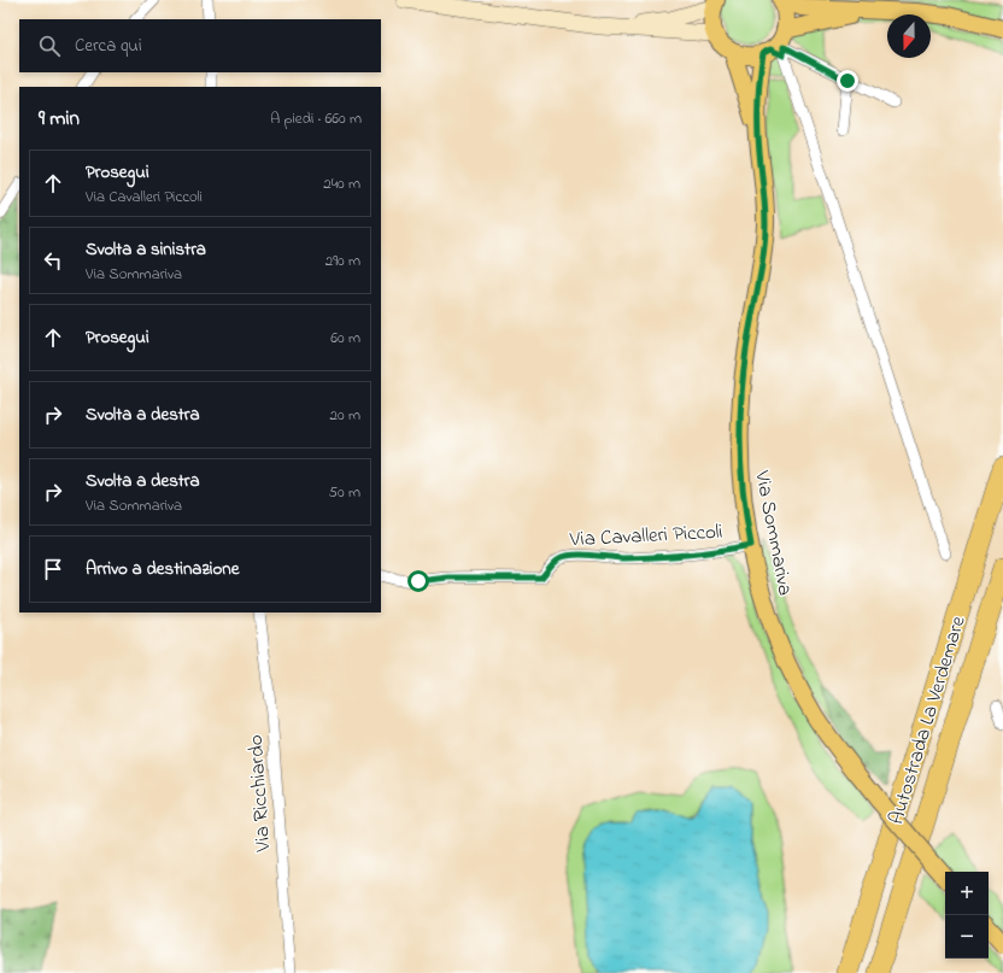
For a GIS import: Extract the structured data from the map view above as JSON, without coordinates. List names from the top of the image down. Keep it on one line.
{"streets":{"highway":["Autostrada La Verdemare"],"main road":["Via Sommariva"],"street":["Via Cavalleri Piccoli","Via Ricchiardo"]},"crossings":[["Via Sommariva","Via Cavalleri Piccoli"]],"north":"bottom","page":{"search":"Cerca qui","heading":["9 min","A piedi · 660 m"],"list":[["Prosegui","Via Cavalleri Piccoli","240 m"],["Svolta a sinistra","Via Sommariva","290 m"],["Prosegui","60 m"],["Svolta a destra","20 m"],["Svolta a destra","Via Sommariva","50 m"],"Arrivo a destinazione"],"map_buttons":["+","−"]}}
